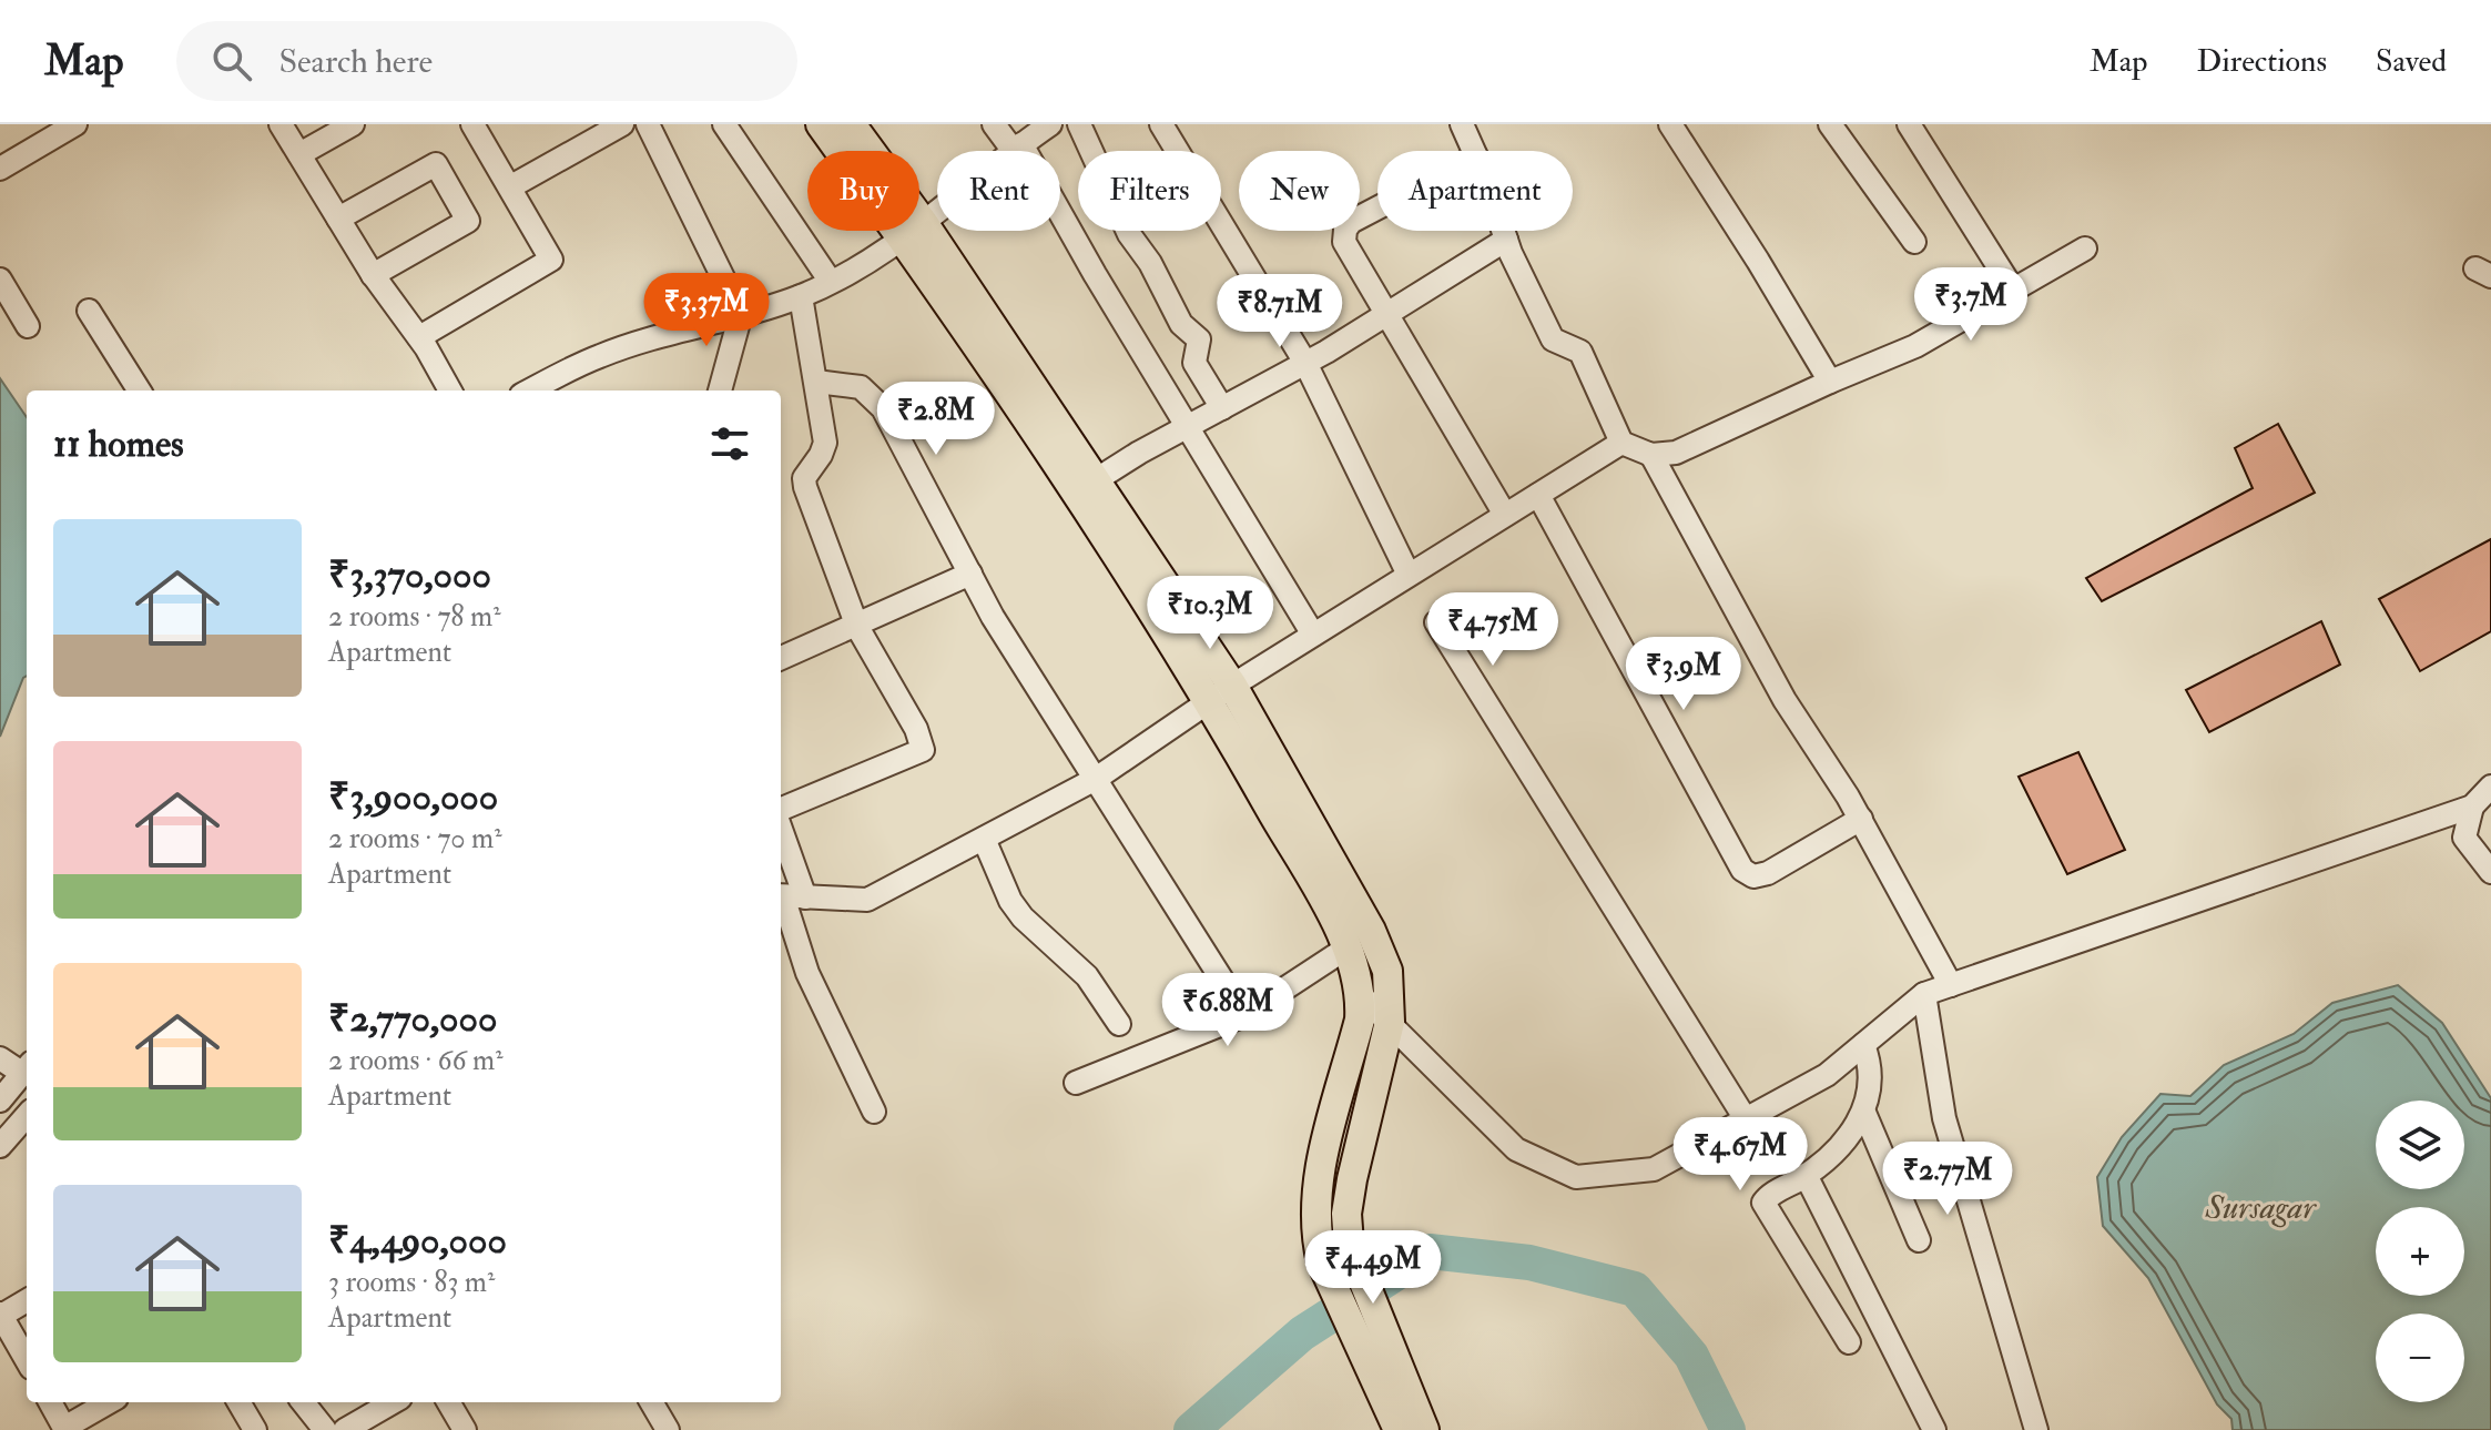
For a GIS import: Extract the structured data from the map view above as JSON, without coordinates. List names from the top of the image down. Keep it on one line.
{"water":["Sursagar"],"page":{"header":"Map","search":"Search here","nav":["Map","Directions","Saved"],"chip":["Buy","Rent","Filters","New","Apartment"],"price":["₹3.7M","₹3.37M","₹8.71M","₹2.8M","₹10.3M","₹4.75M","₹3.9M","₹6.88M","₹4.67M","₹2.77M","₹4.49M"],"heading":"11 homes","list":[{"name":"₹3,370,000","note":"2 rooms · 78 m² · Apartment"},{"name":"₹3,900,000","note":"2 rooms · 70 m² · Apartment"},{"name":"₹2,770,000","note":"2 rooms · 66 m² · Apartment"},{"name":"₹4,490,000","note":"3 rooms · 83 m² · Apartment"}],"map_buttons":["+","−"]}}
